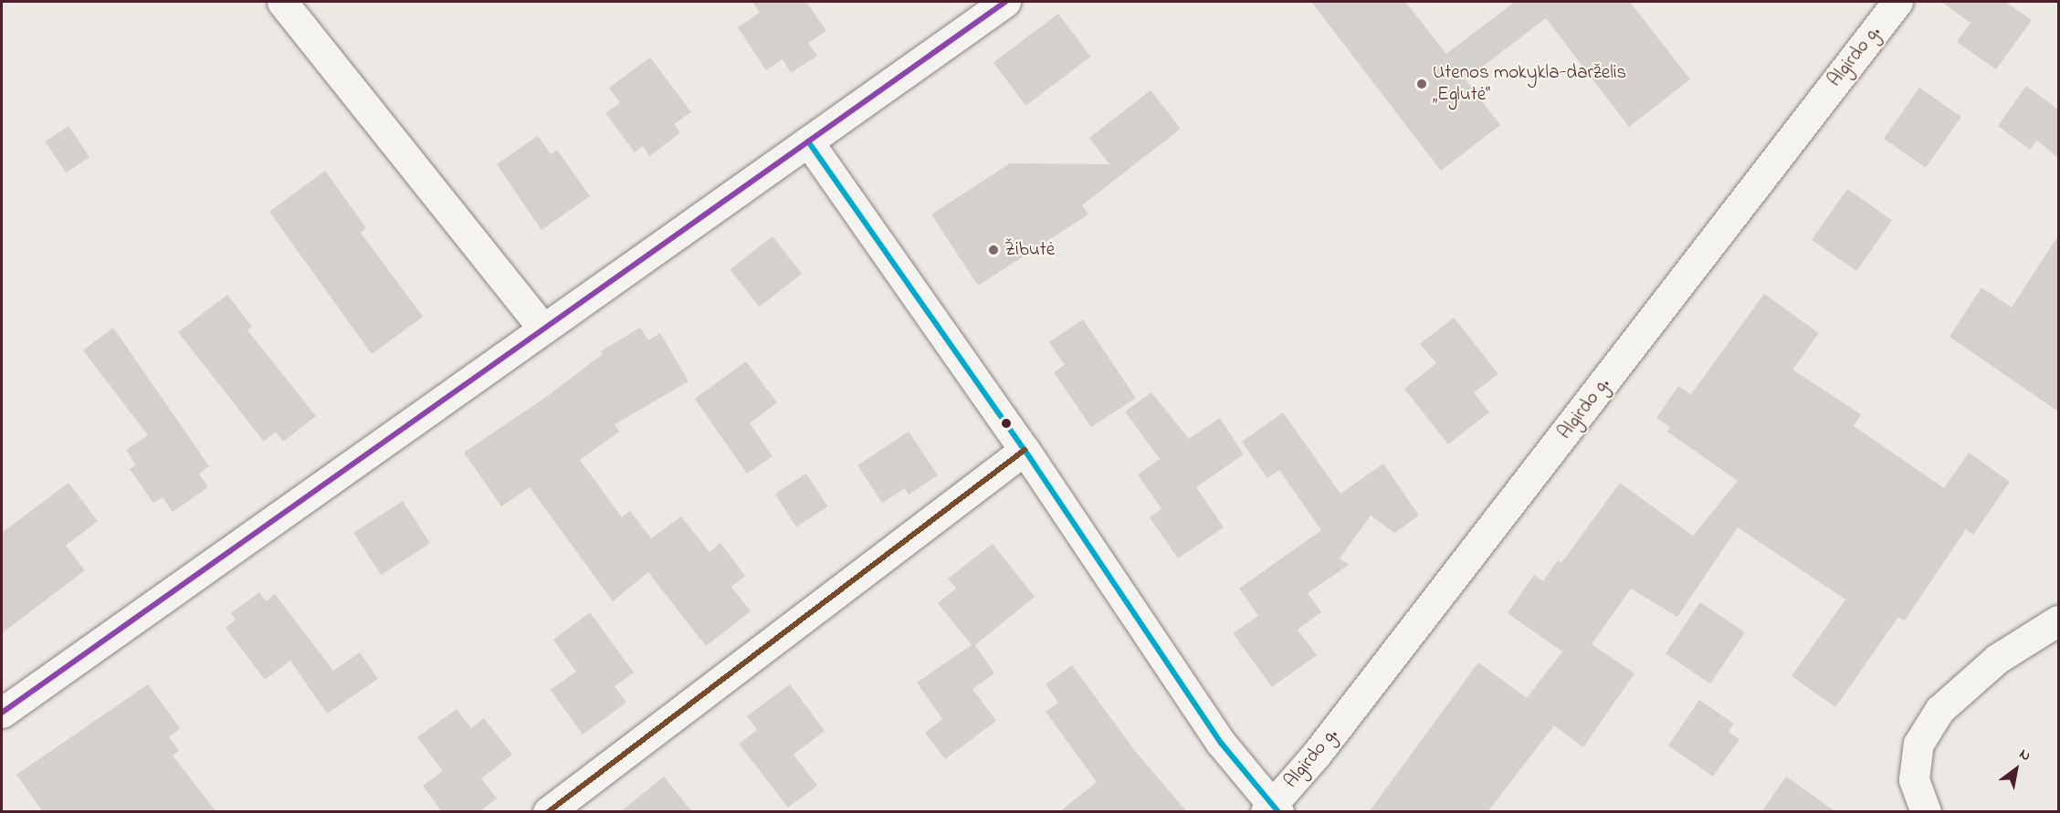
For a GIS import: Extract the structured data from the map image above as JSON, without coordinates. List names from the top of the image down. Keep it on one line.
{"streets":{"street":["Algirdo g."]},"places":["Utenos mokykla-darželis „Eglutė“","Žibutė"],"north":"top right"}
